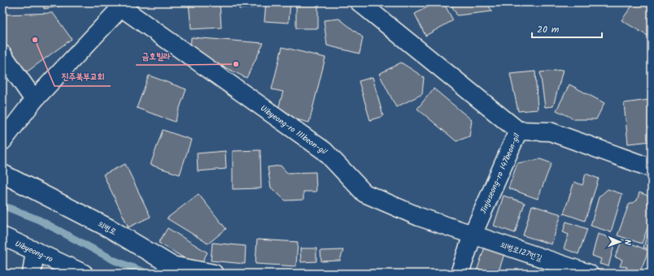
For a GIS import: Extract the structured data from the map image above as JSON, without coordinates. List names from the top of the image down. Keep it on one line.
{"streets":{"street":["Uibyeong-ro 111beon-gil","Jinjuseong-ro 147beon-gil","의병로","Uibyeong-ro","의병로127번길"]},"crossings":[["Uibyeong-ro 111beon-gil","Jinjuseong-ro 147beon-gil"],["Uibyeong-ro 111beon-gil","의병로127번길"],["Jinjuseong-ro 147beon-gil","의병로127번길"]],"places":["진주북부교회","금호빌라"],"scale_bar":"20 m","north":"right"}
